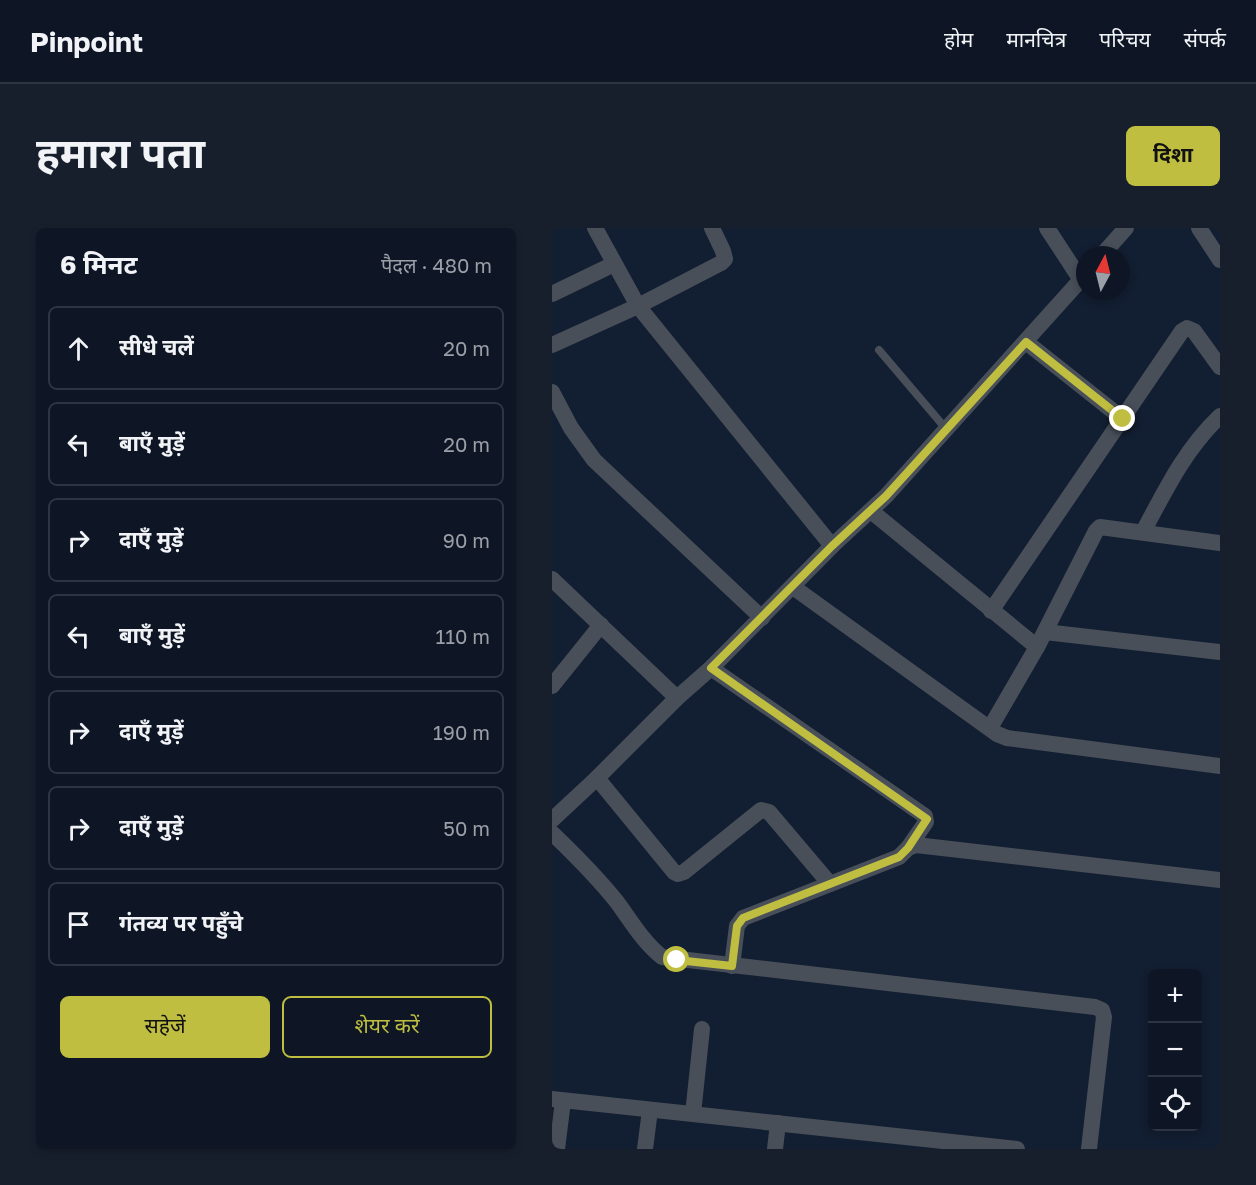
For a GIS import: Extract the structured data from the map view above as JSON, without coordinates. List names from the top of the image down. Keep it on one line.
{"north":"top","page":{"header":"Pinpoint","nav":["होम","मानचित्र","परिचय","संपर्क"],"buttons":["दिशा",["सहेजें","शेयर करें"]],"title":"हमारा पता","heading":["6 मिनट","पैदल · 480 m"],"list":[["सीधे चलें","20 m"],["बाएँ मुड़ें","20 m"],["दाएँ मुड़ें","90 m"],["बाएँ मुड़ें","110 m"],["दाएँ मुड़ें","190 m"],["दाएँ मुड़ें","50 m"],"गंतव्य पर पहुँचे"],"map_buttons":["+","−"]}}
